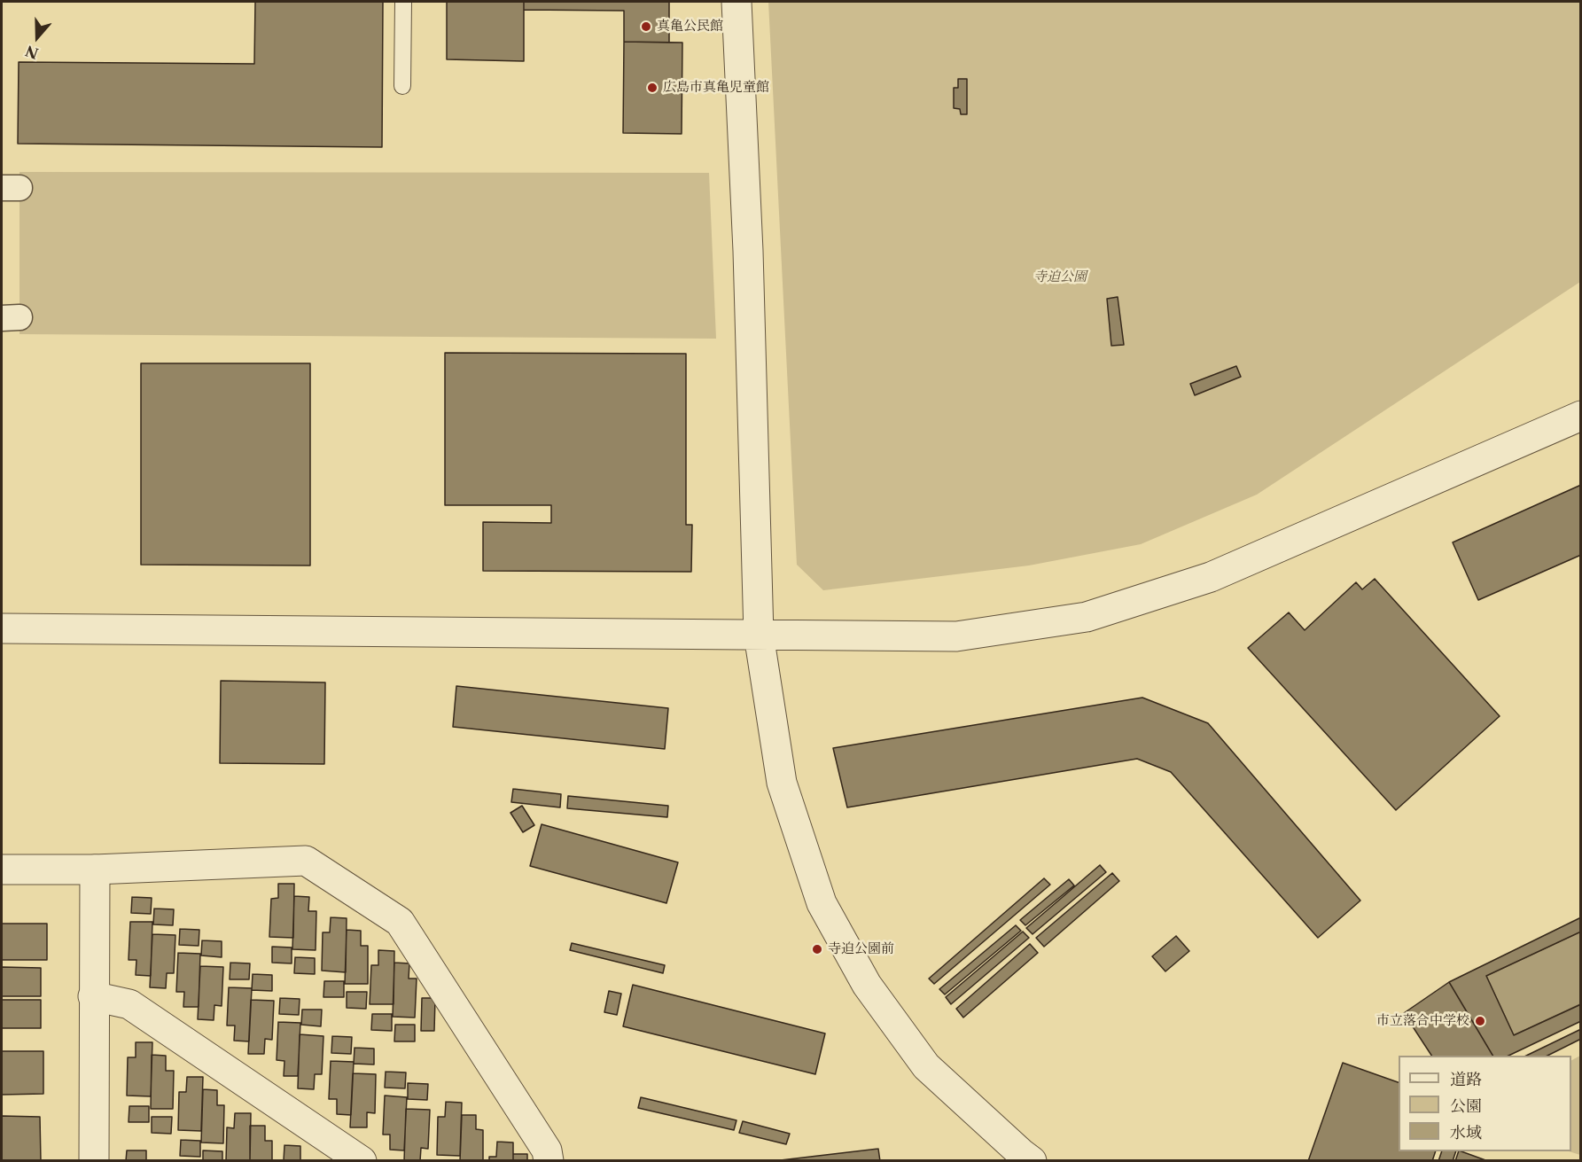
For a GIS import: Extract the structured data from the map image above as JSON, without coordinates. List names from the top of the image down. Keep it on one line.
{"parks":["寺迫公園"],"places":["真亀公民館","広島市真亀児童館","寺迫公園前","市立落合中学校"],"legend":["道路","公園","水域"],"north":"bottom"}
